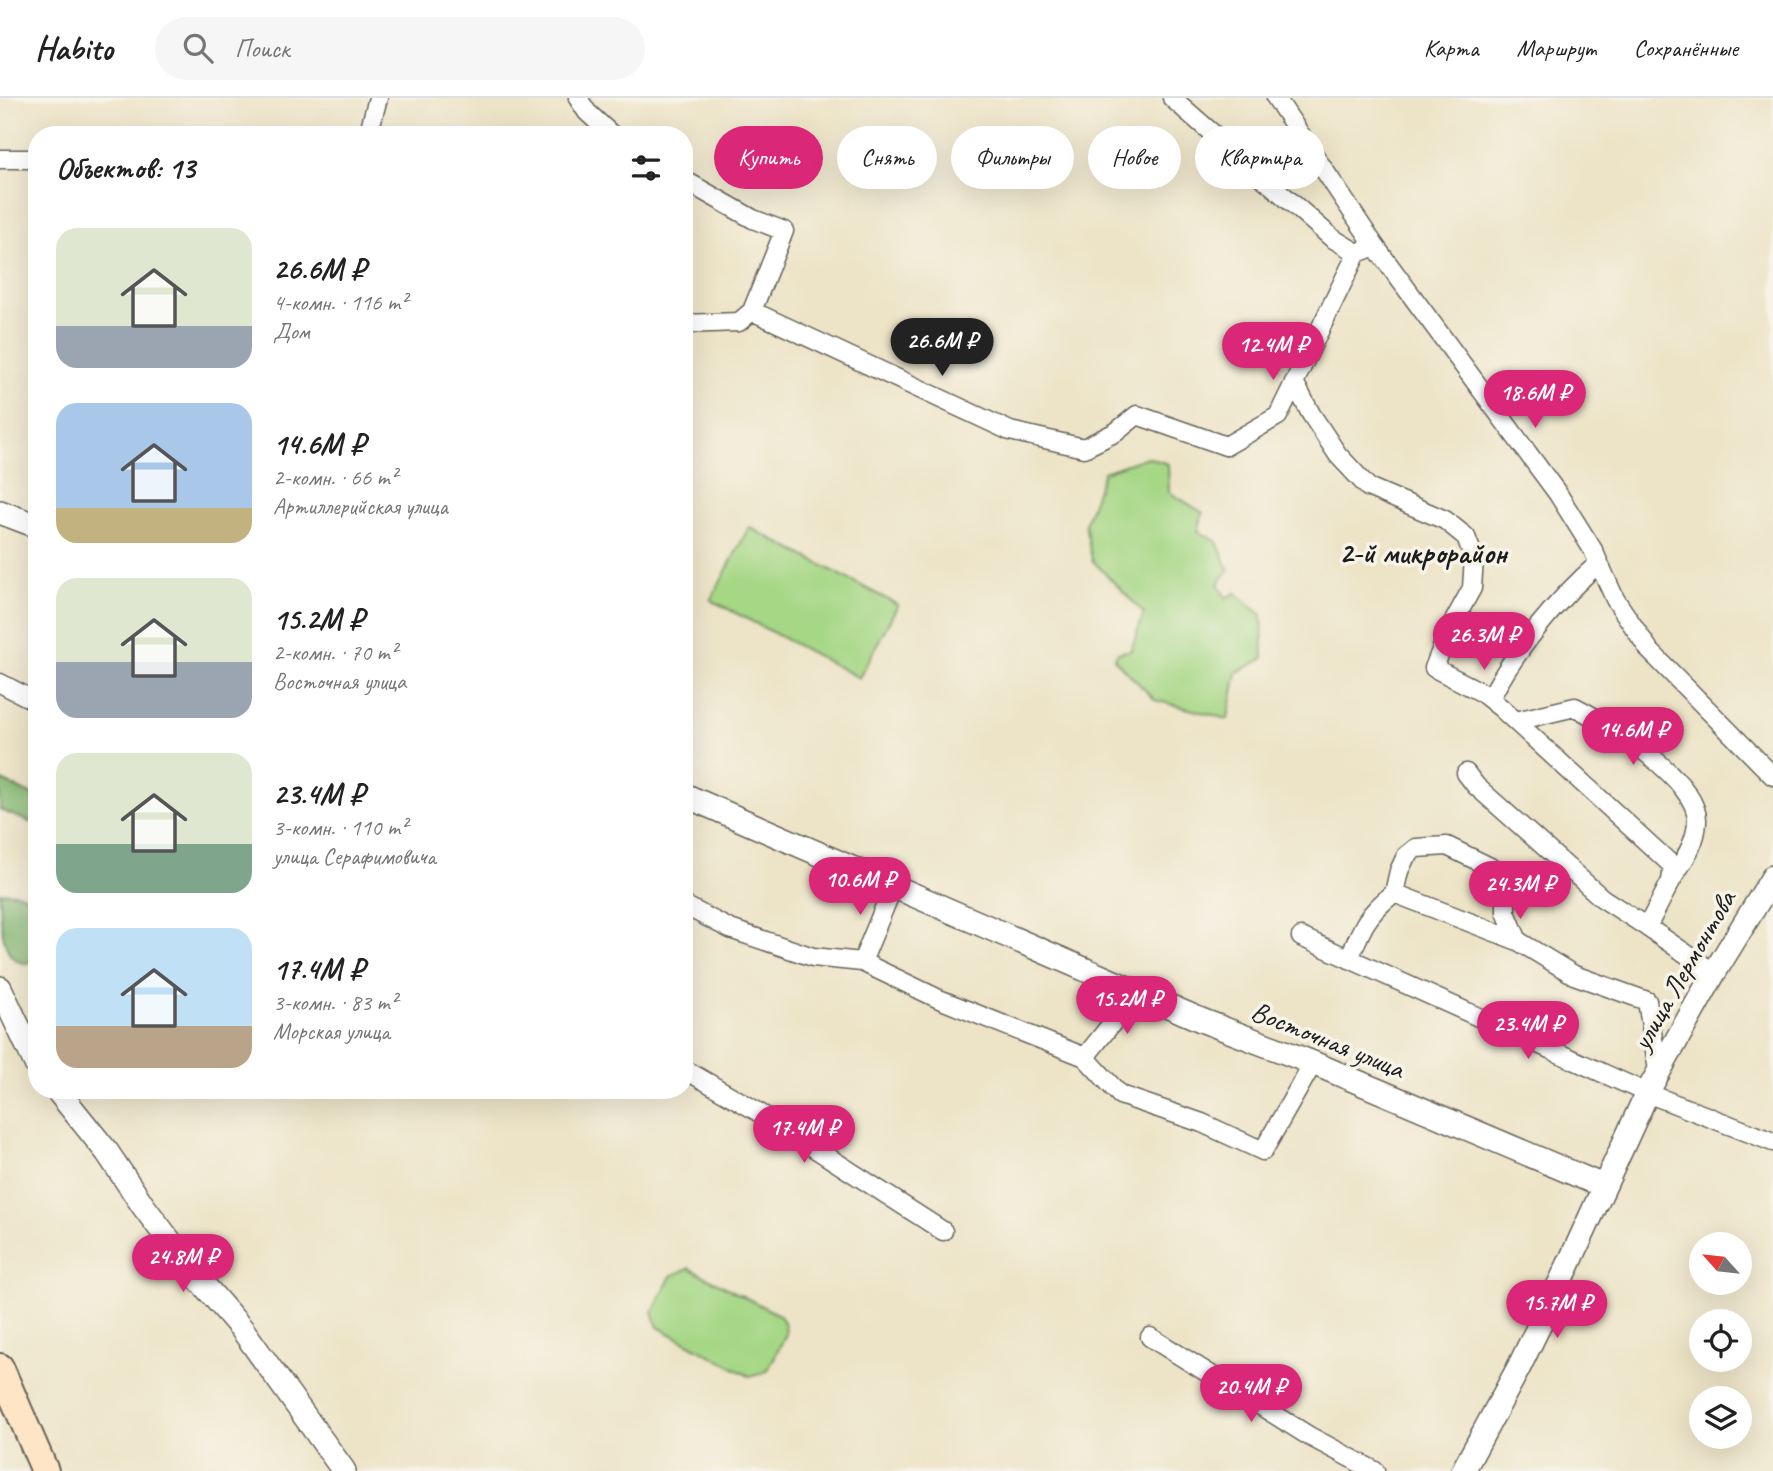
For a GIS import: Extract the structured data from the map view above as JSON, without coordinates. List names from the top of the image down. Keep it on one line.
{"streets":{"street":["улица Лермонтова","Восточная улица"]},"crossings":[["улица Лермонтова","Восточная улица"]],"districts":["2-й микрорайон"],"north":"top left","page":{"header":"Habito","search":"Поиск","nav":["Карта","Маршрут","Сохранённые"],"chip":["Купить","Снять","Фильтры","Новое","Квартира"],"heading":"Объектов: 13","list":[{"name":"26.6M ₽","note":"4-комн. · 116 m² · Дом"},{"name":"14.6M ₽","note":"2-комн. · 66 m² · Артиллерийская улица"},{"name":"15.2M ₽","note":"2-комн. · 70 m² · Восточная улица"},{"name":"23.4M ₽","note":"3-комн. · 110 m² · улица Серафимовича"},{"name":"17.4M ₽","note":"3-комн. · 83 m² · Морская улица"}],"price":["26.6M ₽","12.4M ₽","18.6M ₽","26.3M ₽","14.6M ₽","10.6M ₽","24.3M ₽","15.2M ₽","23.4M ₽","17.4M ₽","24.8M ₽","15.7M ₽","20.4M ₽"]}}
